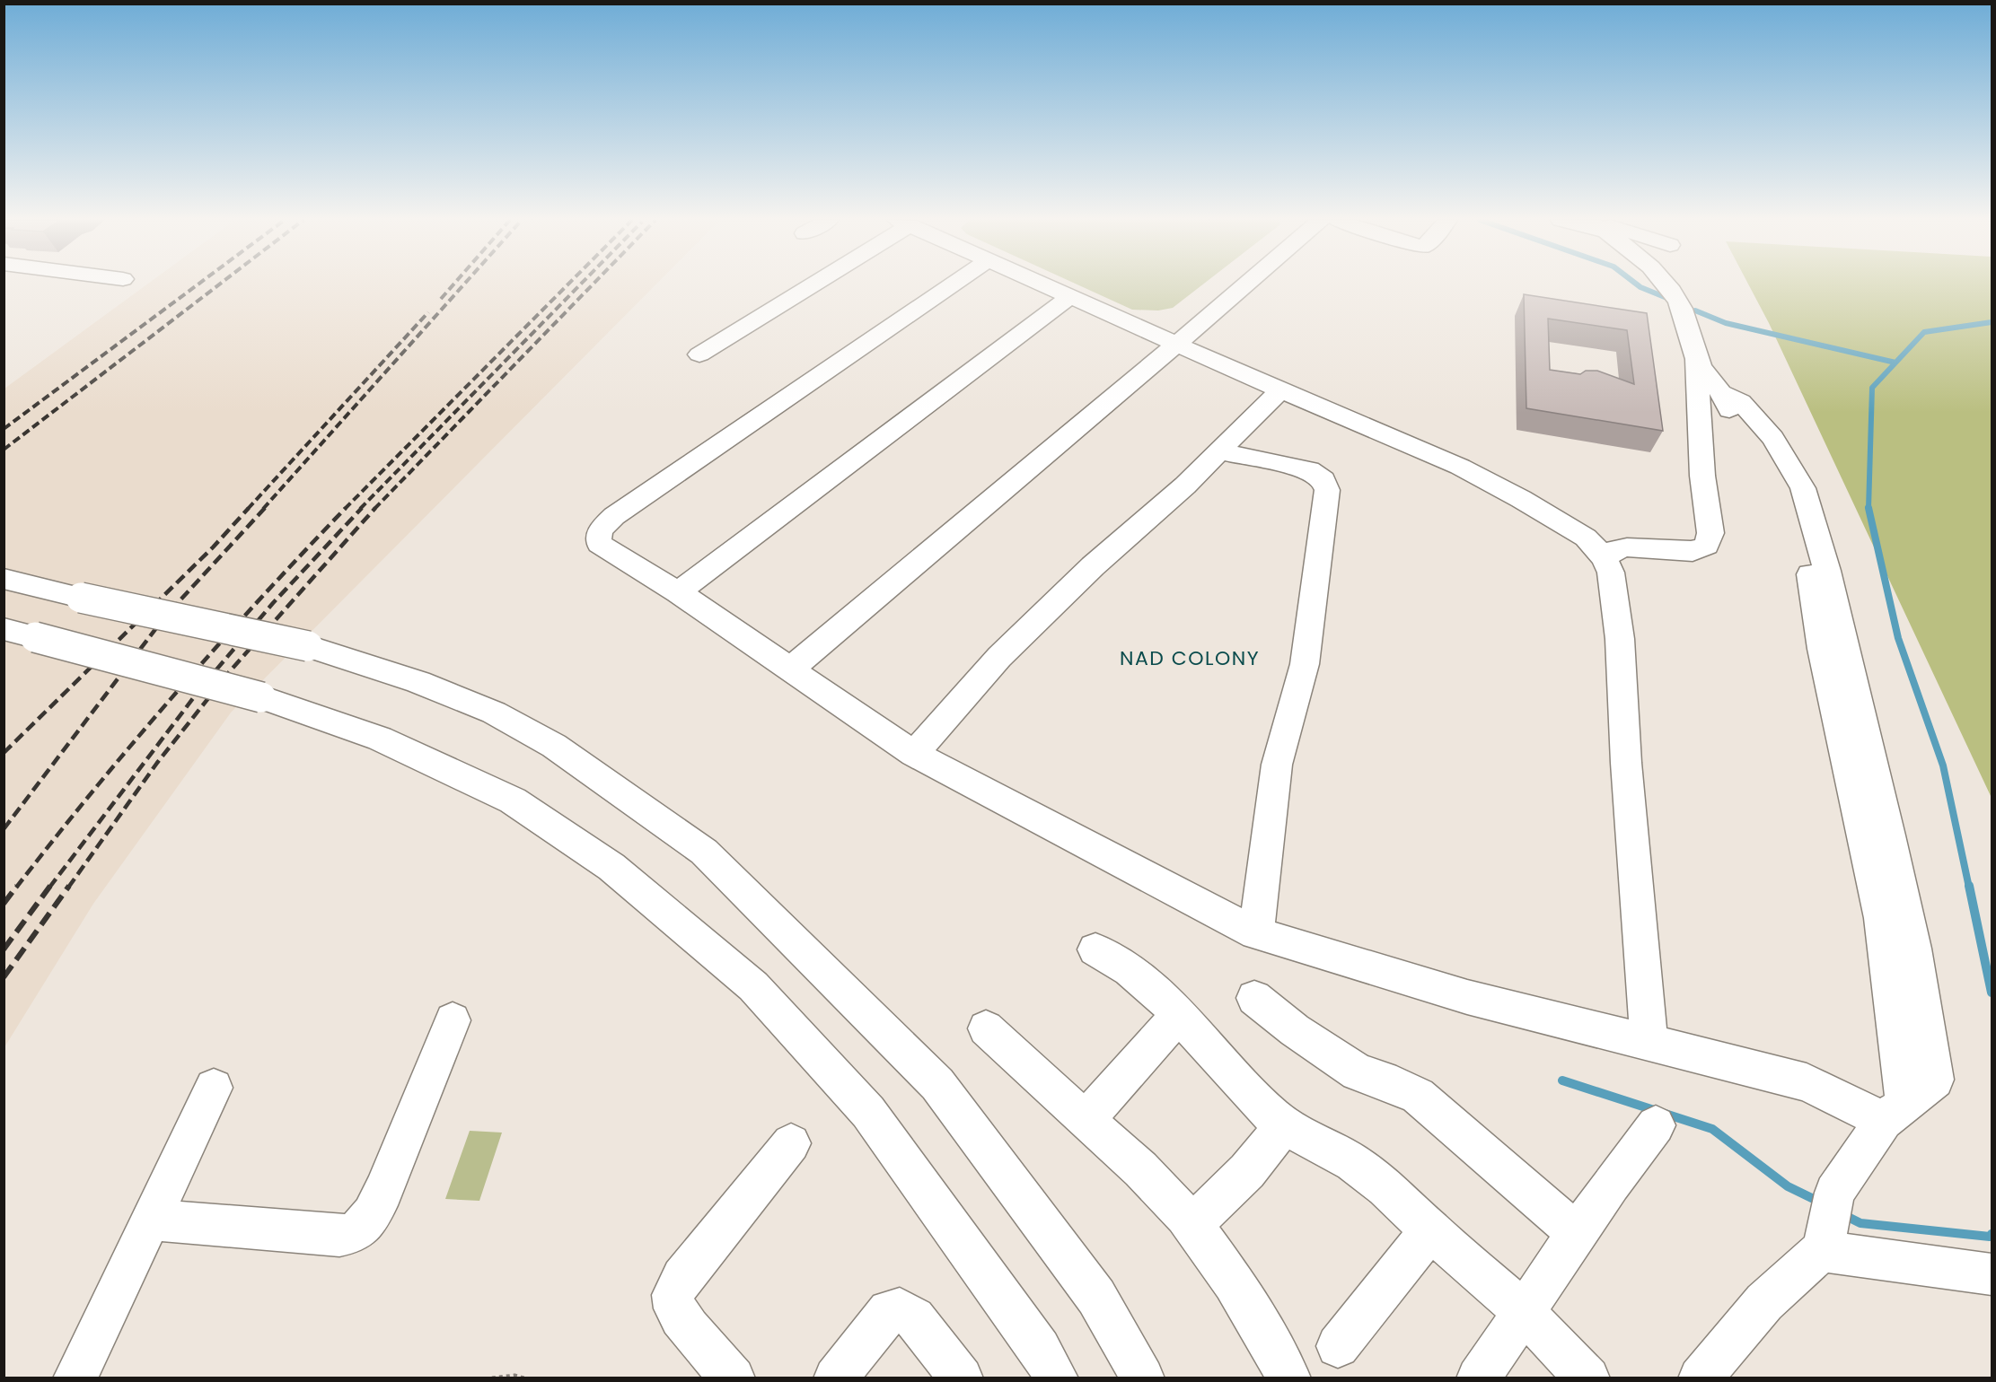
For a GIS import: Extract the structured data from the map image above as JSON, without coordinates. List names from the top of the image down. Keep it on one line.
{"districts":["NAD COLONY"]}
